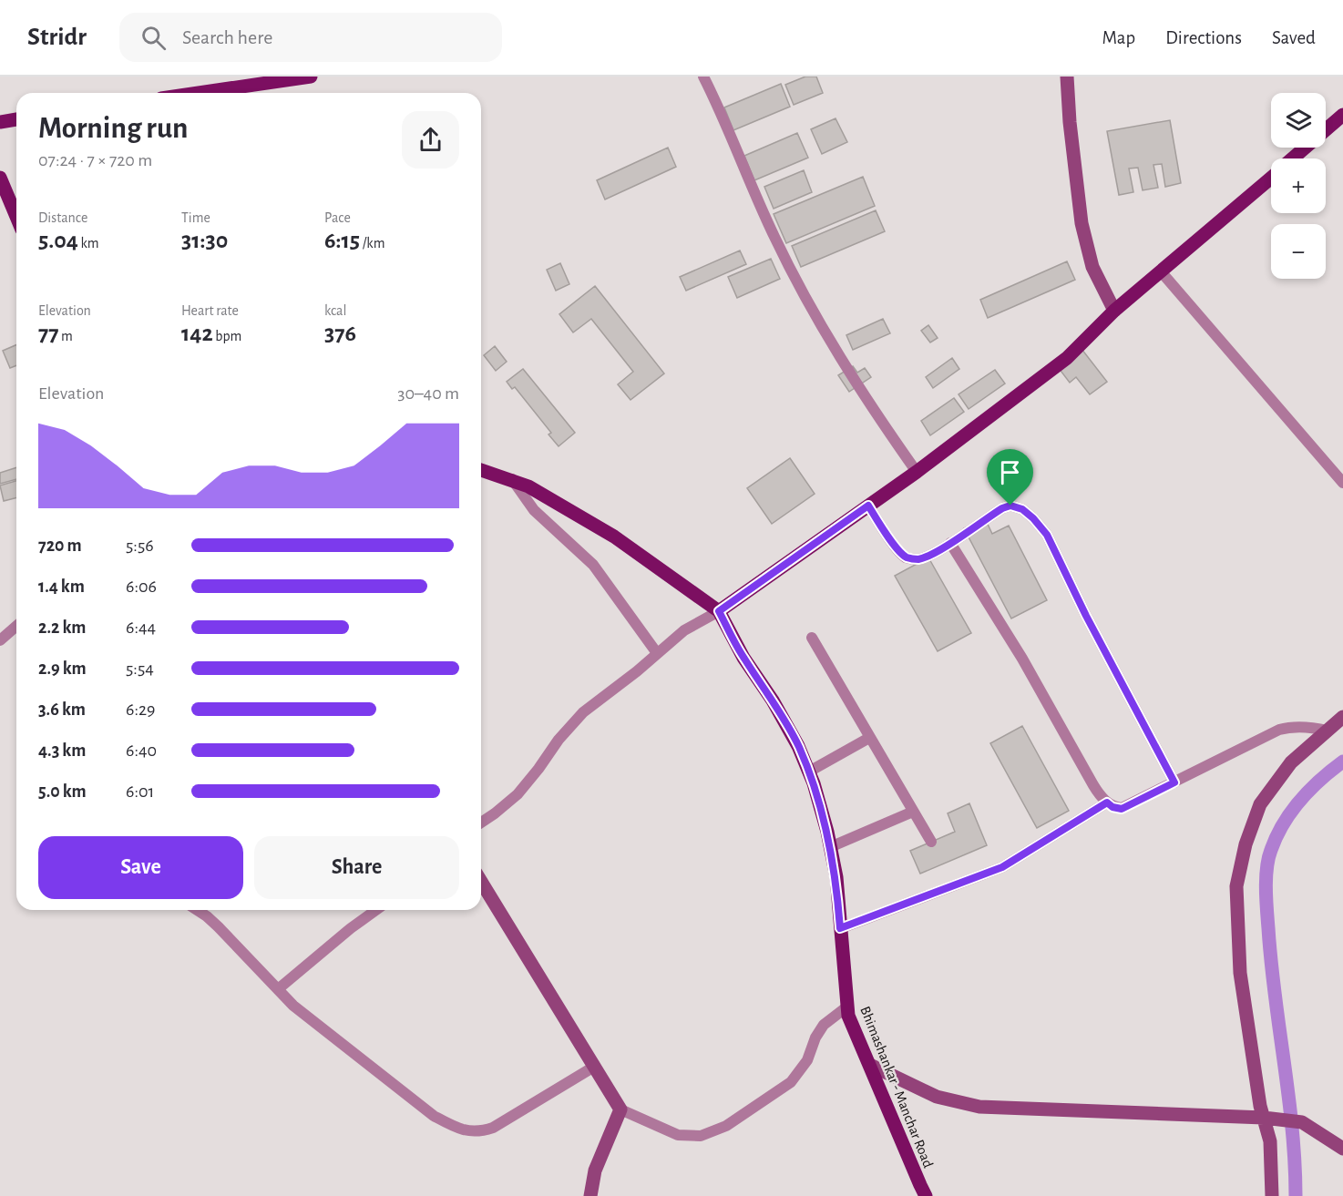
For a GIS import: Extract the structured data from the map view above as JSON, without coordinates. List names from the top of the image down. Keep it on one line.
{"streets":{"main road":["Bhimashankar - Manchar Road"]},"page":{"header":"Stridr","search":"Search here","nav":["Map","Directions","Saved"],"map_buttons":["+","−"],"heading":["Morning run","07:24 · 7 × 720 m"],"stats":[["Distance","5.04 km"],["Time","31:30"],["Pace","6:15 /km"],["Elevation","77 m"],["Heart rate","142 bpm"],["kcal","376"]],"chart":["Elevation","30–40 m"],"list":[{"name":"720 m","note":"5:56"},{"name":"1.4 km","note":"6:06"},{"name":"2.2 km","note":"6:44"},{"name":"2.9 km","note":"5:54"},{"name":"3.6 km","note":"6:29"},{"name":"4.3 km","note":"6:40"},{"name":"5.0 km","note":"6:01"}],"buttons":["Save","Share"]}}
